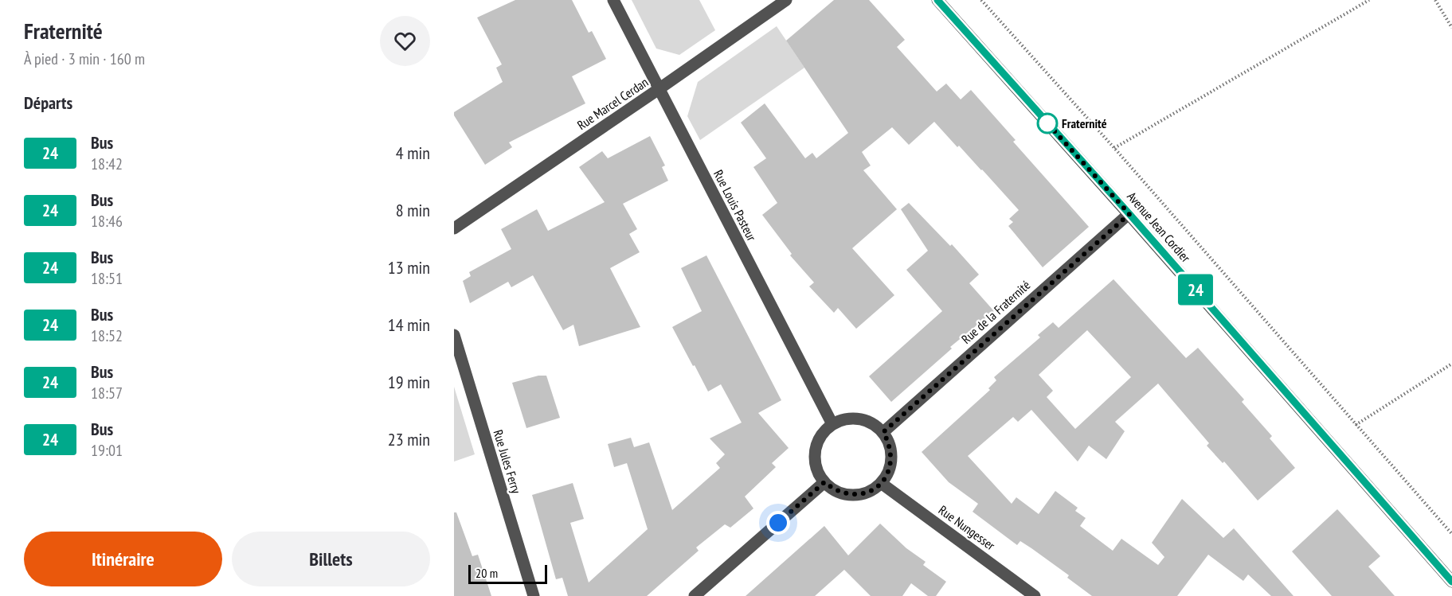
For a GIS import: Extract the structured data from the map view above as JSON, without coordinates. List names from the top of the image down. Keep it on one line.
{"streets":{"street":["Rue Marcel Cerdan","Rue Louis Pasteur","Avenue Jean Cordier","Rue de la Fraternité","Rue Jules Ferry","Rue Nungesser"]},"crossings":[["Rue Marcel Cerdan","Rue Louis Pasteur"],["Rue Louis Pasteur","Rue de la Fraternité"],["Rue Louis Pasteur","Rue Nungesser"],["Avenue Jean Cordier","Rue de la Fraternité"],["Rue de la Fraternité","Rue Nungesser"]],"places":["Fraternité"],"lines":["bus line 24"],"scale_bar":"20 m","page":{"heading":[["Fraternité","À pied · 3 min · 160 m"],"Départs"],"on_map":"24","list":[{"mark":"24","name":"Bus","note":"18:42","value":"4 min"},{"mark":"24","name":"Bus","note":"18:46","value":"8 min"},{"mark":"24","name":"Bus","note":"18:51","value":"13 min"},{"mark":"24","name":"Bus","note":"18:52","value":"14 min"},{"mark":"24","name":"Bus","note":"18:57","value":"19 min"},{"mark":"24","name":"Bus","note":"19:01","value":"23 min"}],"buttons":["Itinéraire","Billets"],"scale":"20 m"}}
